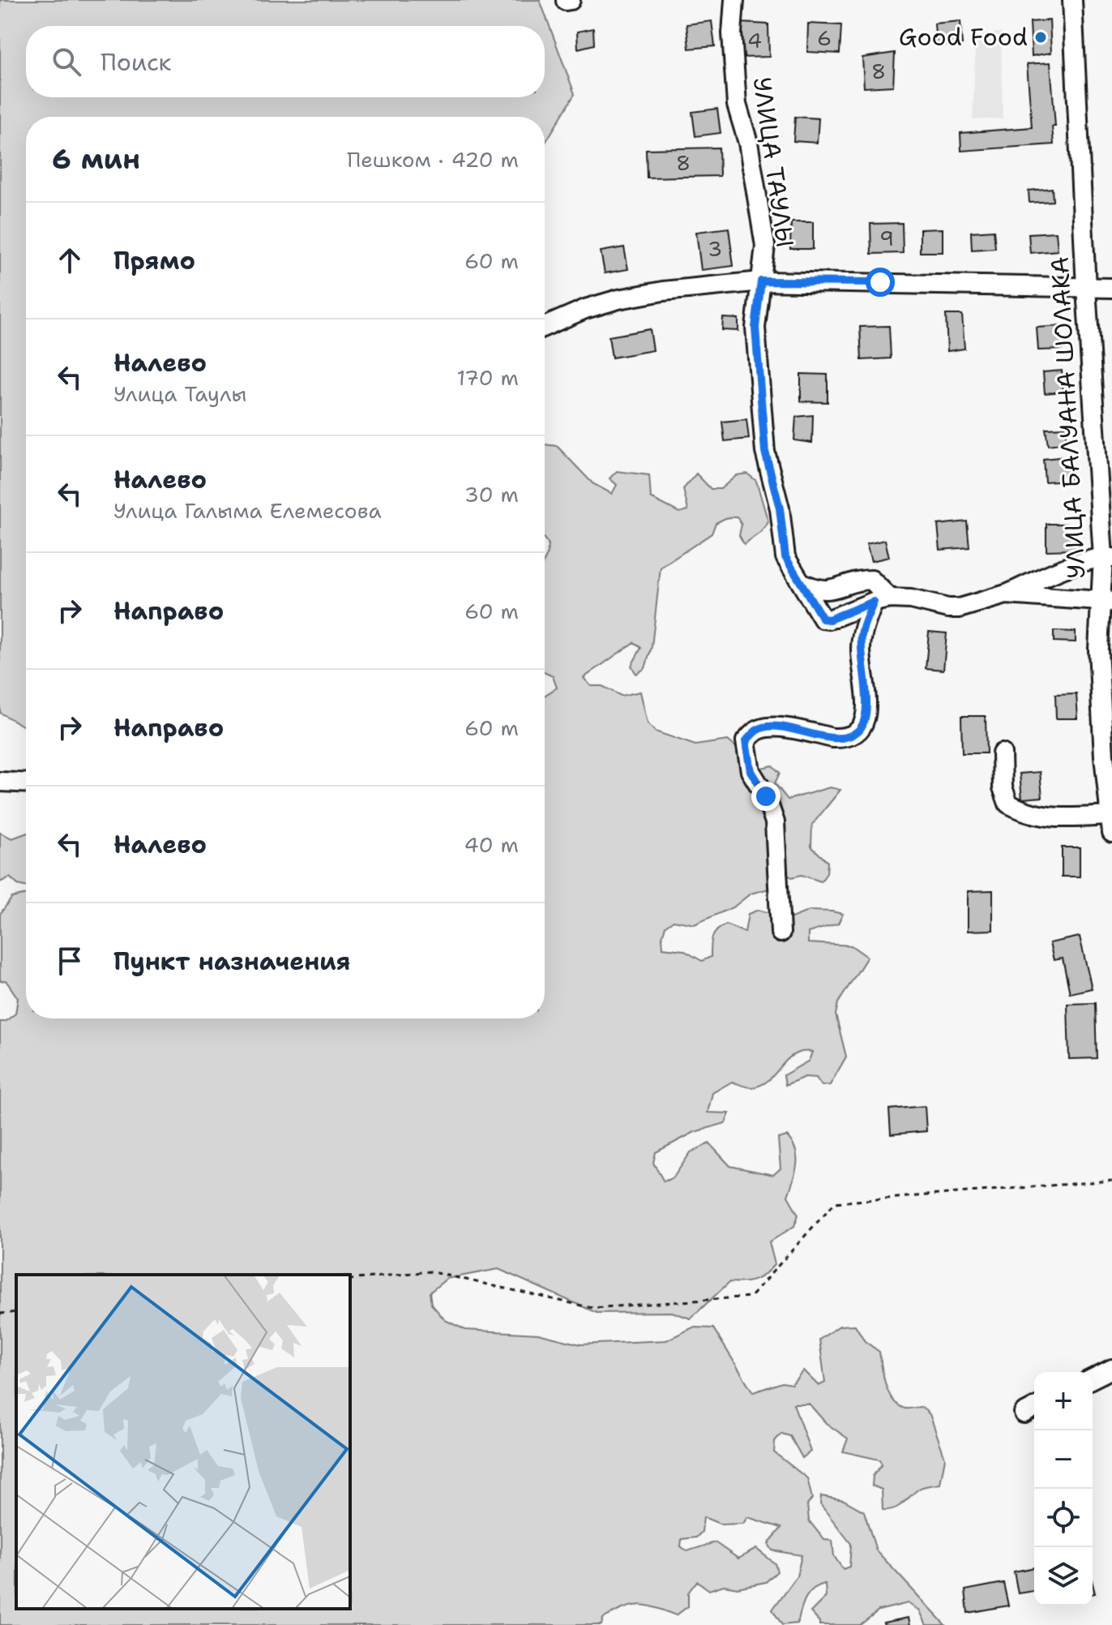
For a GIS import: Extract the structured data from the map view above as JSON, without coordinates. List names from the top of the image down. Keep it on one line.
{"streets":{"street":["УЛИЦА ТАУЛЫ","УЛИЦА БАЛУАНА ШОЛАКА"]},"places":["Good Food"],"house_numbers":["6","4","8","8","9","3"],"page":{"search":"Поиск","heading":["6 мин","Пешком · 420 m"],"list":[["Прямо","60 m"],["Налево","Улица Таулы","170 m"],["Налево","Улица Галыма Елемесова","30 m"],["Направо","60 m"],["Направо","60 m"],["Налево","40 m"],"Пункт назначения"],"map_buttons":["+","−"]}}
